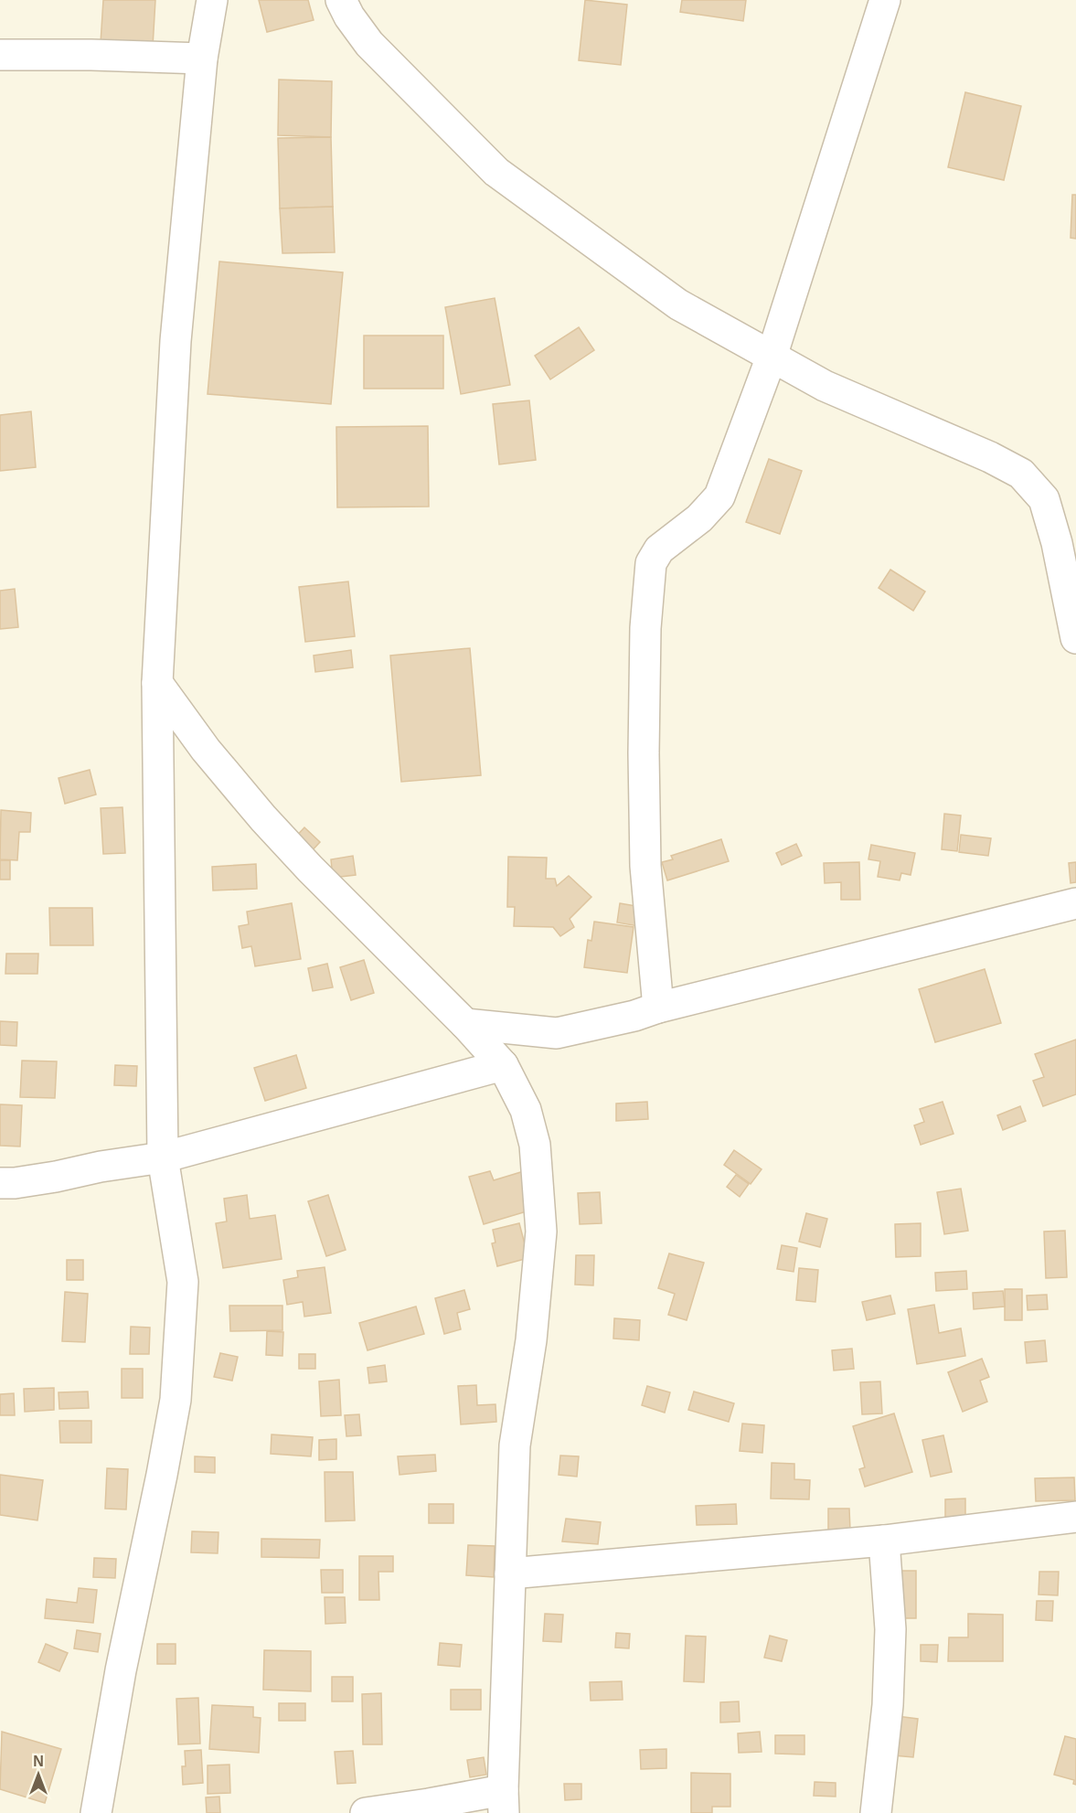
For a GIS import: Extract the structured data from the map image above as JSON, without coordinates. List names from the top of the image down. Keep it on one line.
{"north":"top"}
